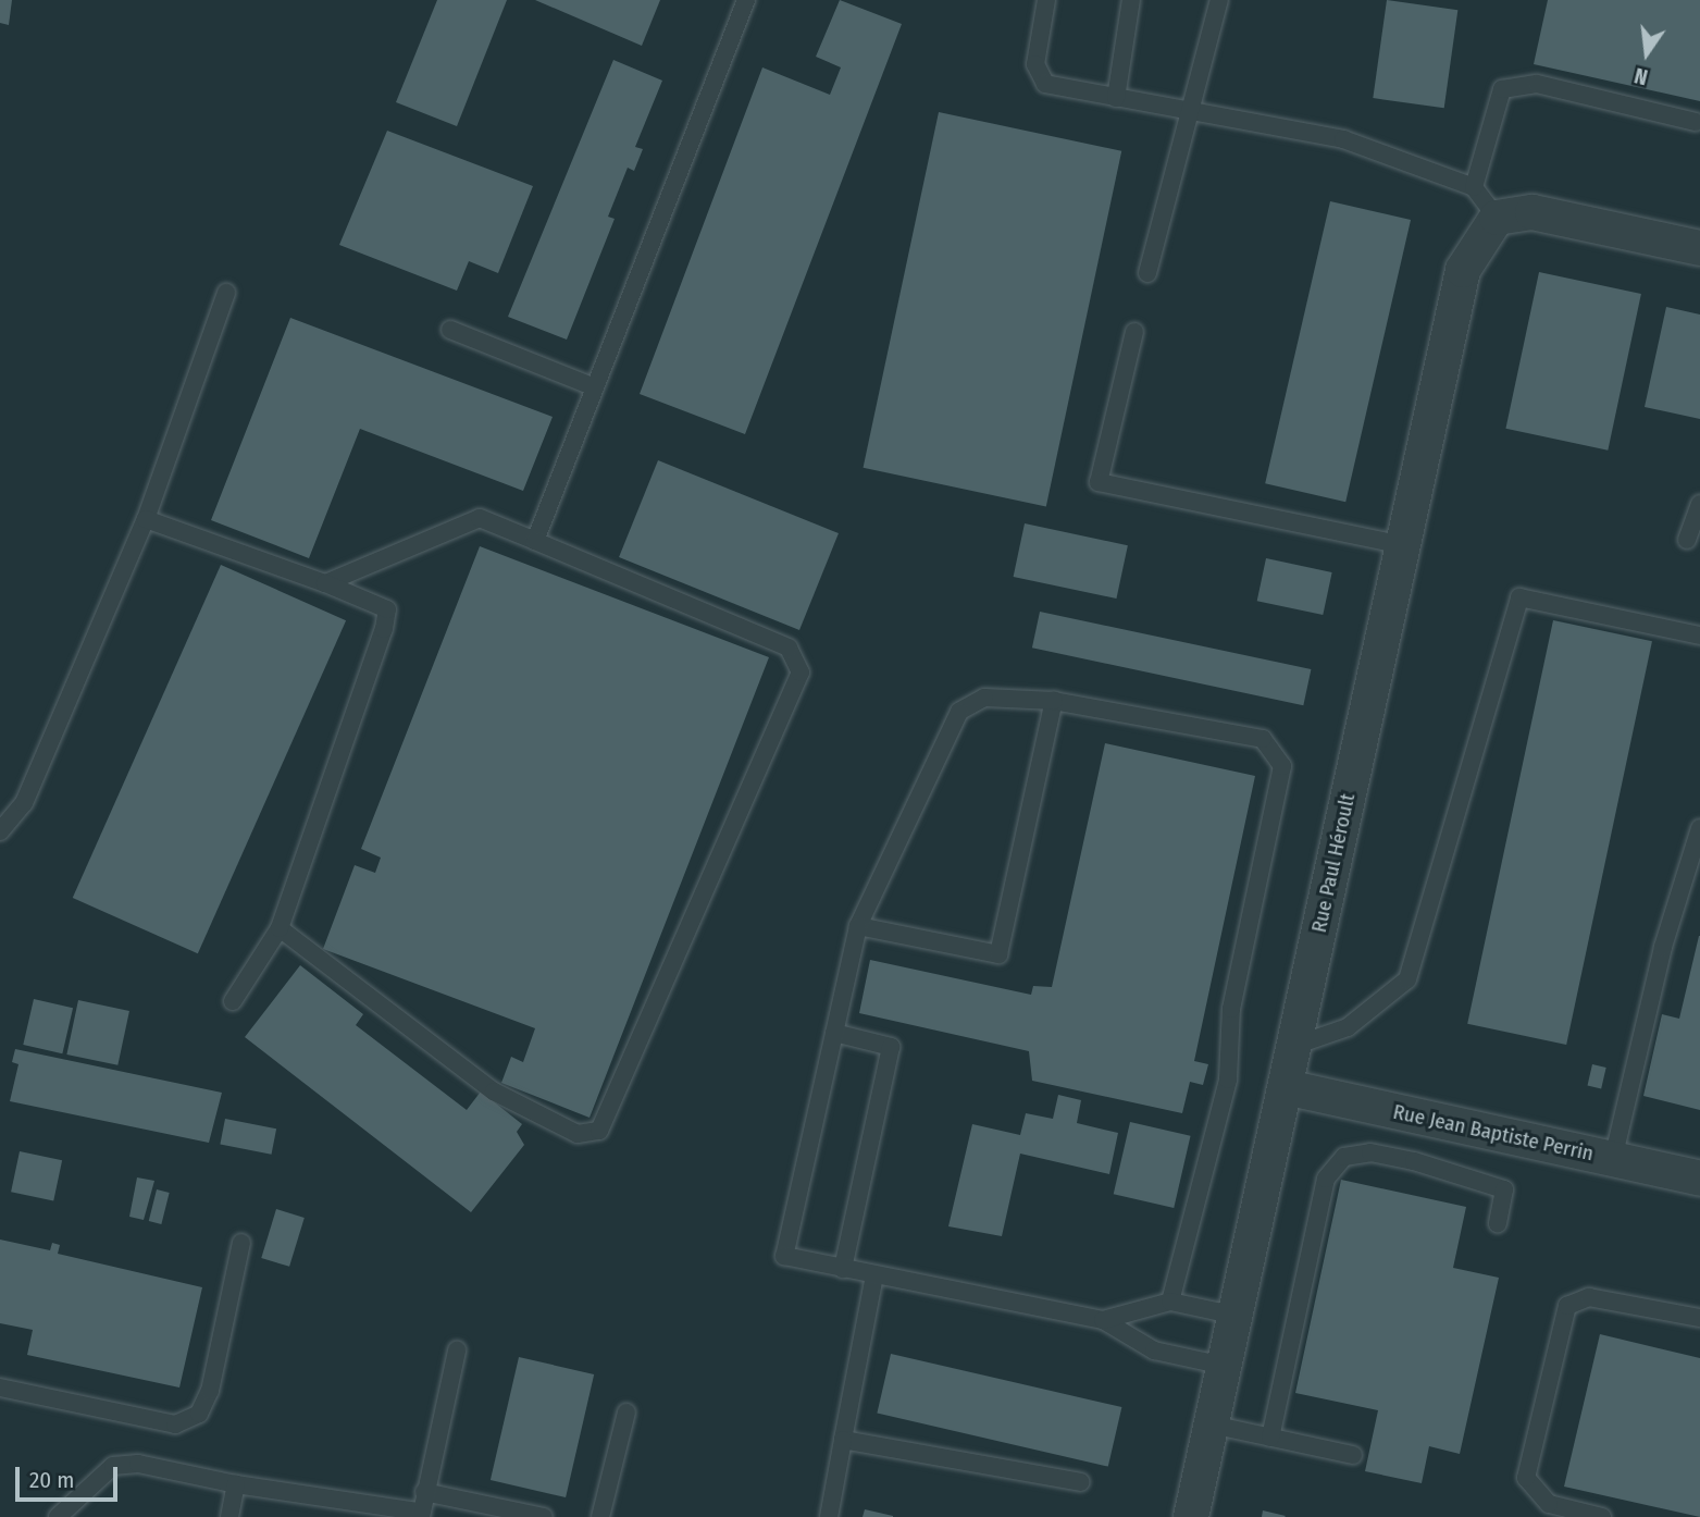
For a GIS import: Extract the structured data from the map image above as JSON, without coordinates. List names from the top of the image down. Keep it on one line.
{"streets":{"street":["Rue Paul Héroult","Rue Jean Baptiste Perrin"]},"crossings":[["Rue Paul Héroult","Rue Jean Baptiste Perrin"]],"scale_bar":"20 m","north":"bottom"}
